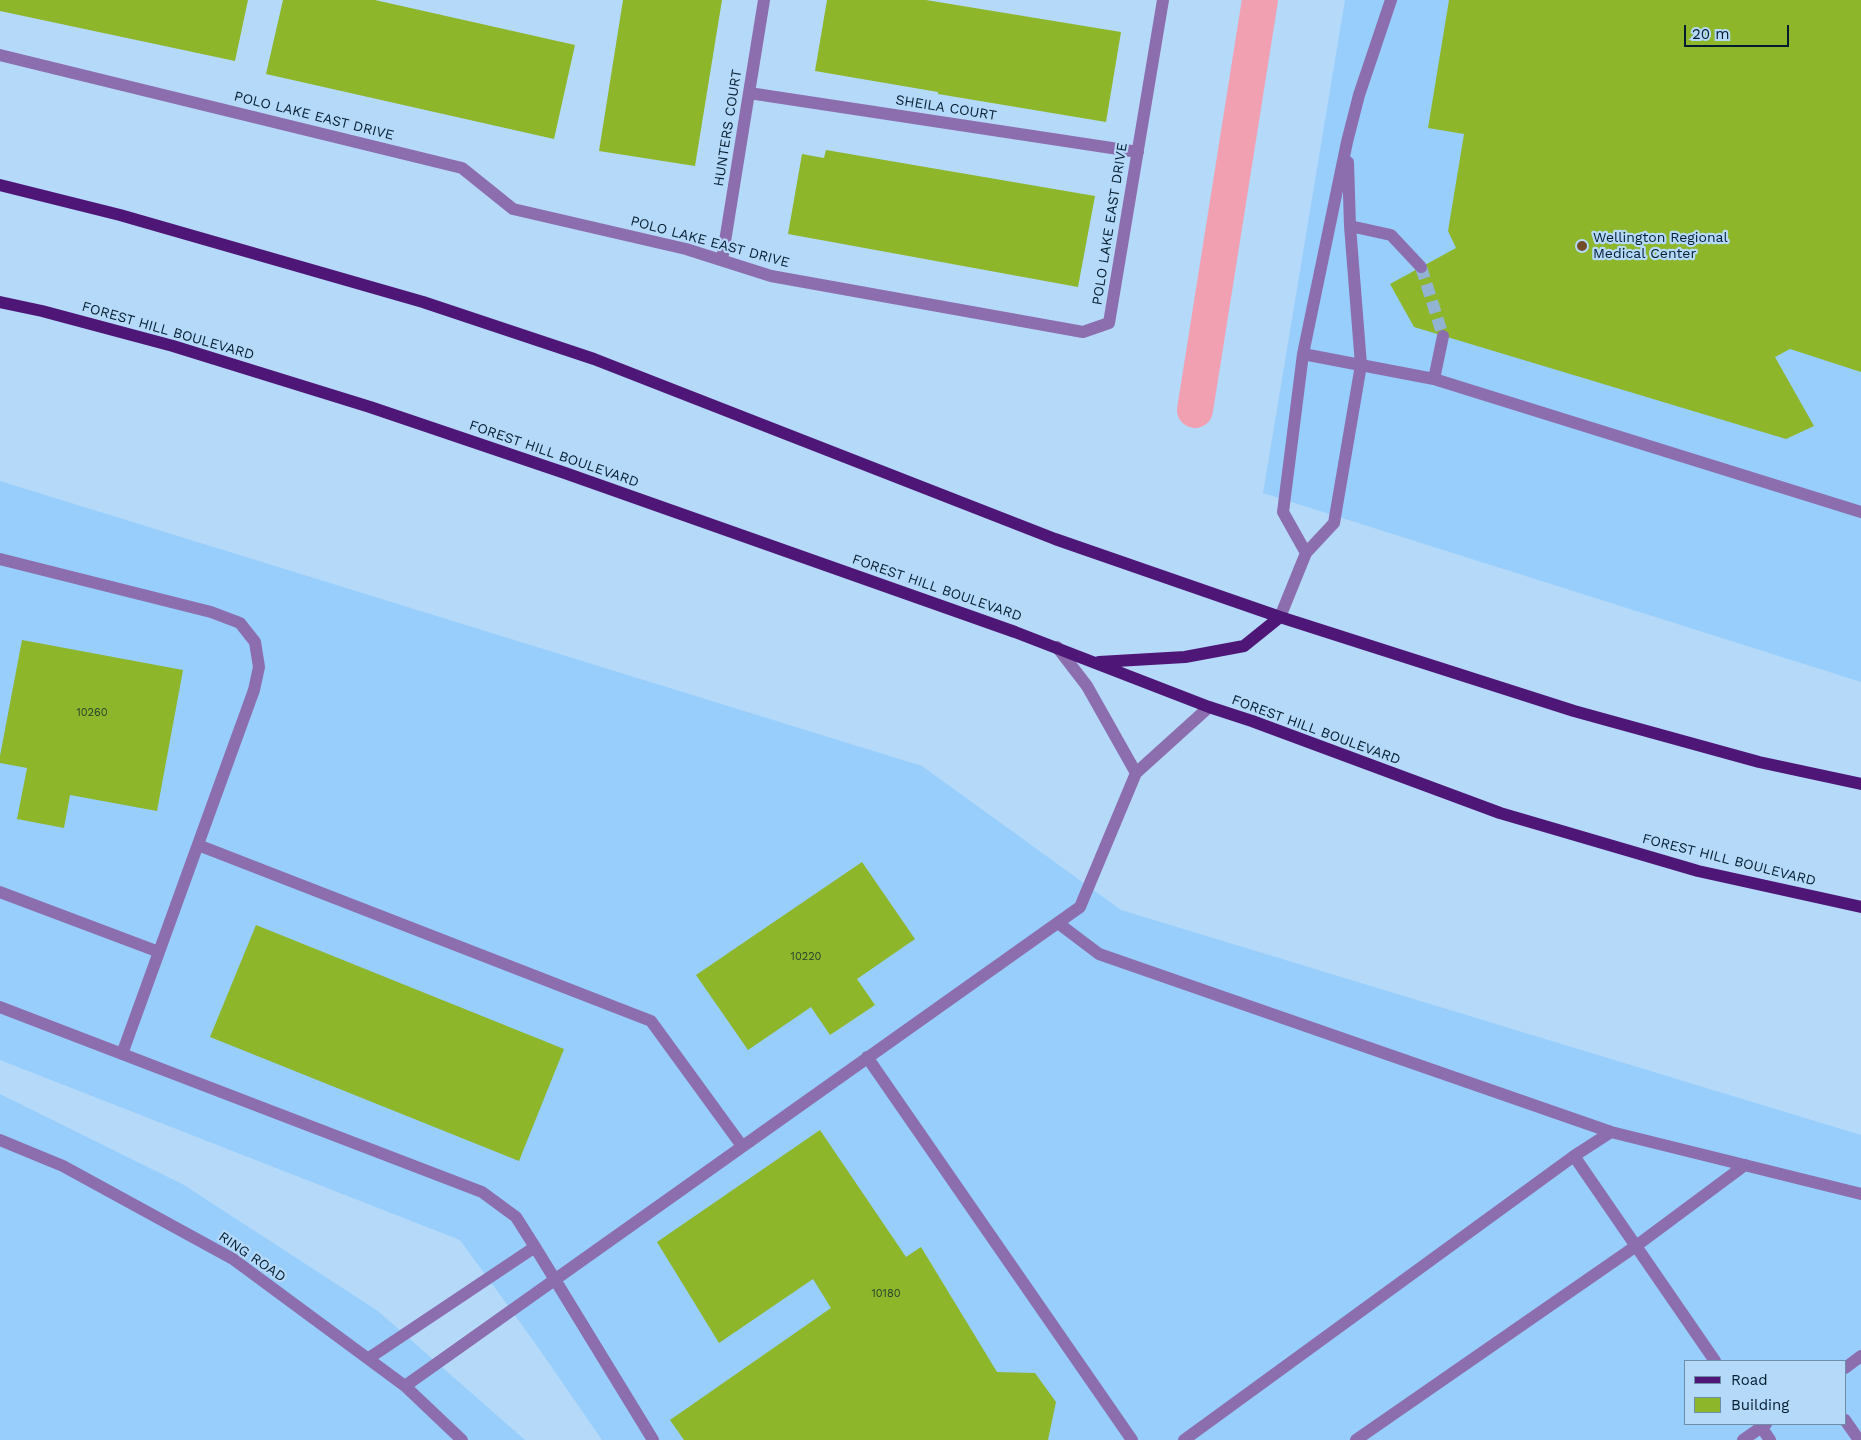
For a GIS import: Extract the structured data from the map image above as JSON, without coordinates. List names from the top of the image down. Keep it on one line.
{"streets":{"main road":["FOREST HILL BOULEVARD"],"street":["SHEILA COURT","POLO LAKE EAST DRIVE","HUNTERS COURT","RING ROAD"]},"crossings":[["SHEILA COURT","POLO LAKE EAST DRIVE"],["SHEILA COURT","HUNTERS COURT"],["POLO LAKE EAST DRIVE","HUNTERS COURT"]],"places":["Wellington Regional Medical Center"],"house_numbers":["10260","10220","10180"],"legend":["Road","Building"],"scale_bar":"20 m"}
